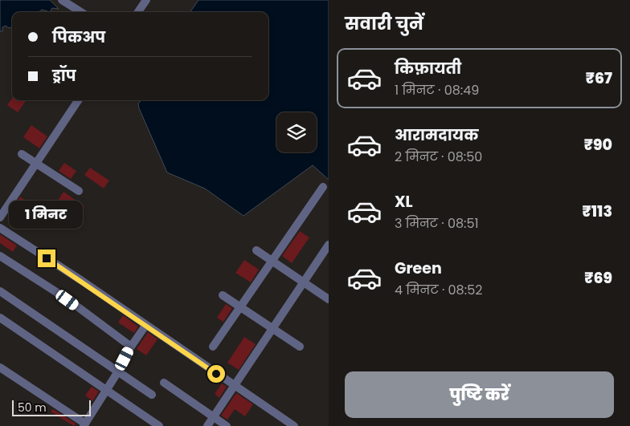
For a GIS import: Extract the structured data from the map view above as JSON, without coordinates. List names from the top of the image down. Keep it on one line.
{"scale_bar":"50 m","page":{"heading":"सवारी चुनें","banner":["पिकअप","ड्रॉप"],"list":[{"name":"किफ़ायती","note":"1 मिनट · 08:49","value":"₹67"},{"name":"आरामदायक","note":"2 मिनट · 08:50","value":"₹90"},{"name":"XL","note":"3 मिनट · 08:51","value":"₹113"},{"name":"Green","note":"4 मिनट · 08:52","value":"₹69"}],"bubble":"1 मिनट","buttons":"पुष्टि करें","scale":"50 m"}}
